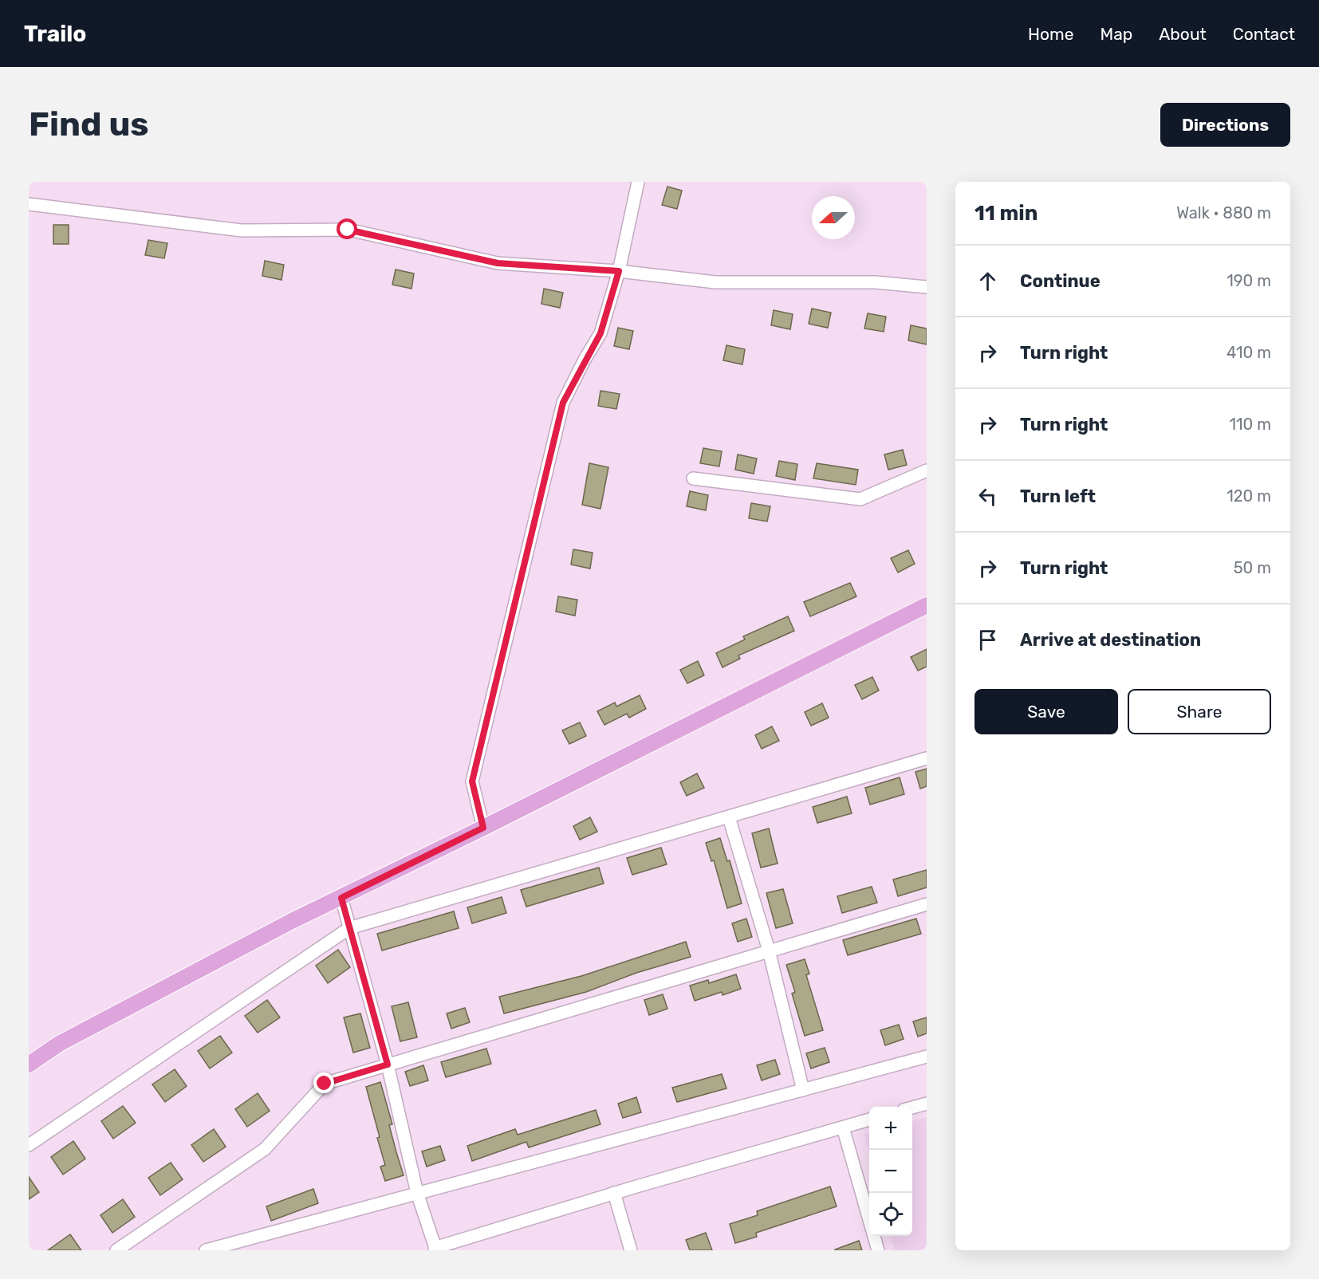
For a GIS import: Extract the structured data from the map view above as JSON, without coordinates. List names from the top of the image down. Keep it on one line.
{"north":"left","page":{"header":"Trailo","nav":["Home","Map","About","Contact"],"buttons":["Directions",["Save","Share"]],"title":"Find us","heading":["11 min","Walk · 880 m"],"list":[["Continue","190 m"],["Turn right","410 m"],["Turn right","110 m"],["Turn left","120 m"],["Turn right","50 m"],"Arrive at destination"],"map_buttons":["+","−"]}}
